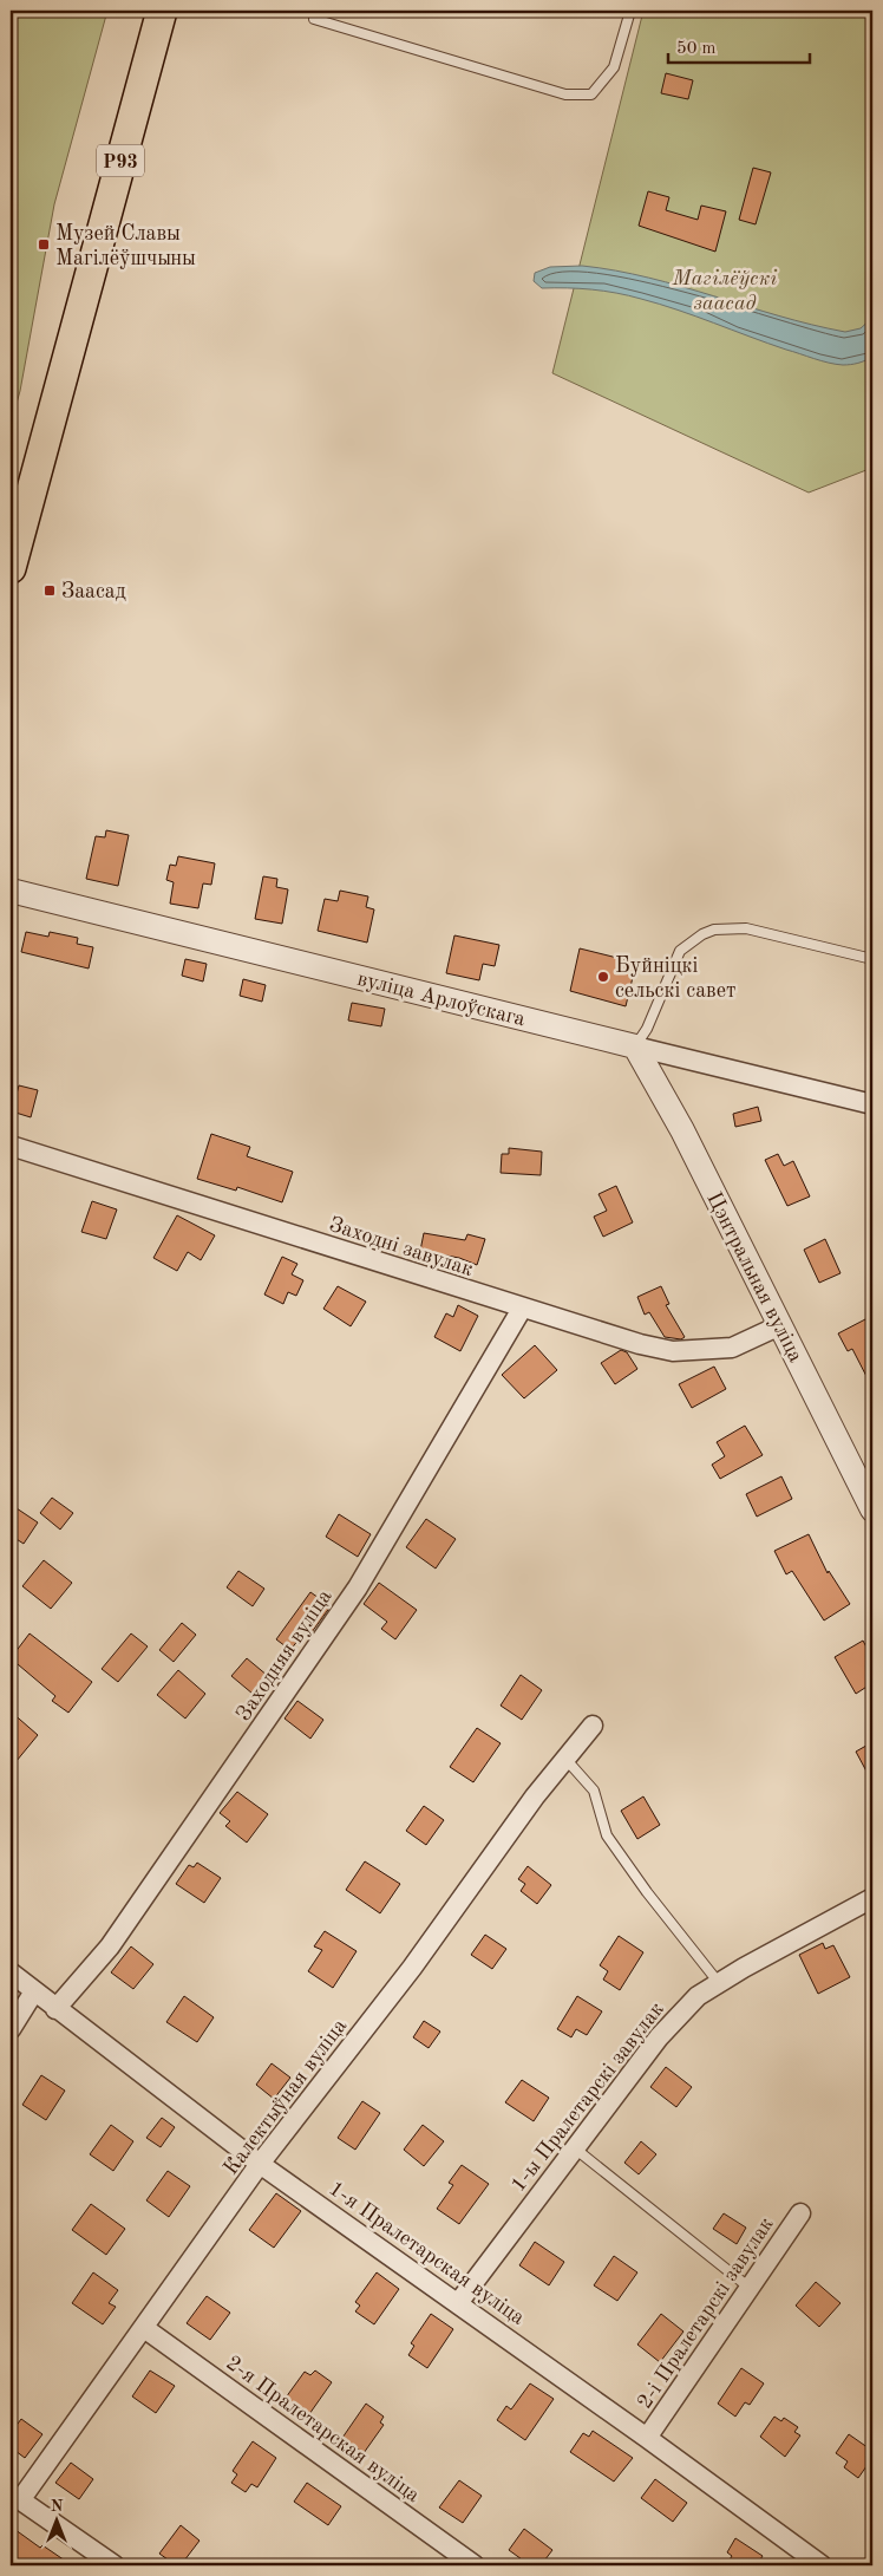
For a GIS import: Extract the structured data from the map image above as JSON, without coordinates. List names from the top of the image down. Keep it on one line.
{"streets":{"main road":["Р93"],"street":["вуліца Арлоўскага","Заходні завулак","Цэнтральная вуліца","Заходняя вуліца","Калектыўная вуліца","1-ы Пралетарскі завулак","1-я Пралетарская вуліца","2-і Пралетарскі завулак","2-я Пралетарская вуліца"]},"crossings":[["вуліца Арлоўскага","Цэнтральная вуліца"],["Заходні завулак","Цэнтральная вуліца"],["Заходні завулак","Заходняя вуліца"],["Заходняя вуліца","1-я Пралетарская вуліца"],["Калектыўная вуліца","1-я Пралетарская вуліца"],["Калектыўная вуліца","2-я Пралетарская вуліца"],["1-ы Пралетарскі завулак","1-я Пралетарская вуліца"],["1-я Пралетарская вуліца","2-і Пралетарскі завулак"]],"parks":["Магілёўскі заасад"],"places":{"transit":["Музей Славы Магілёўшчыны","Заасад"],"other":["Буйніцкі сельскі савет"]},"scale_bar":"50 m","north":"top"}
